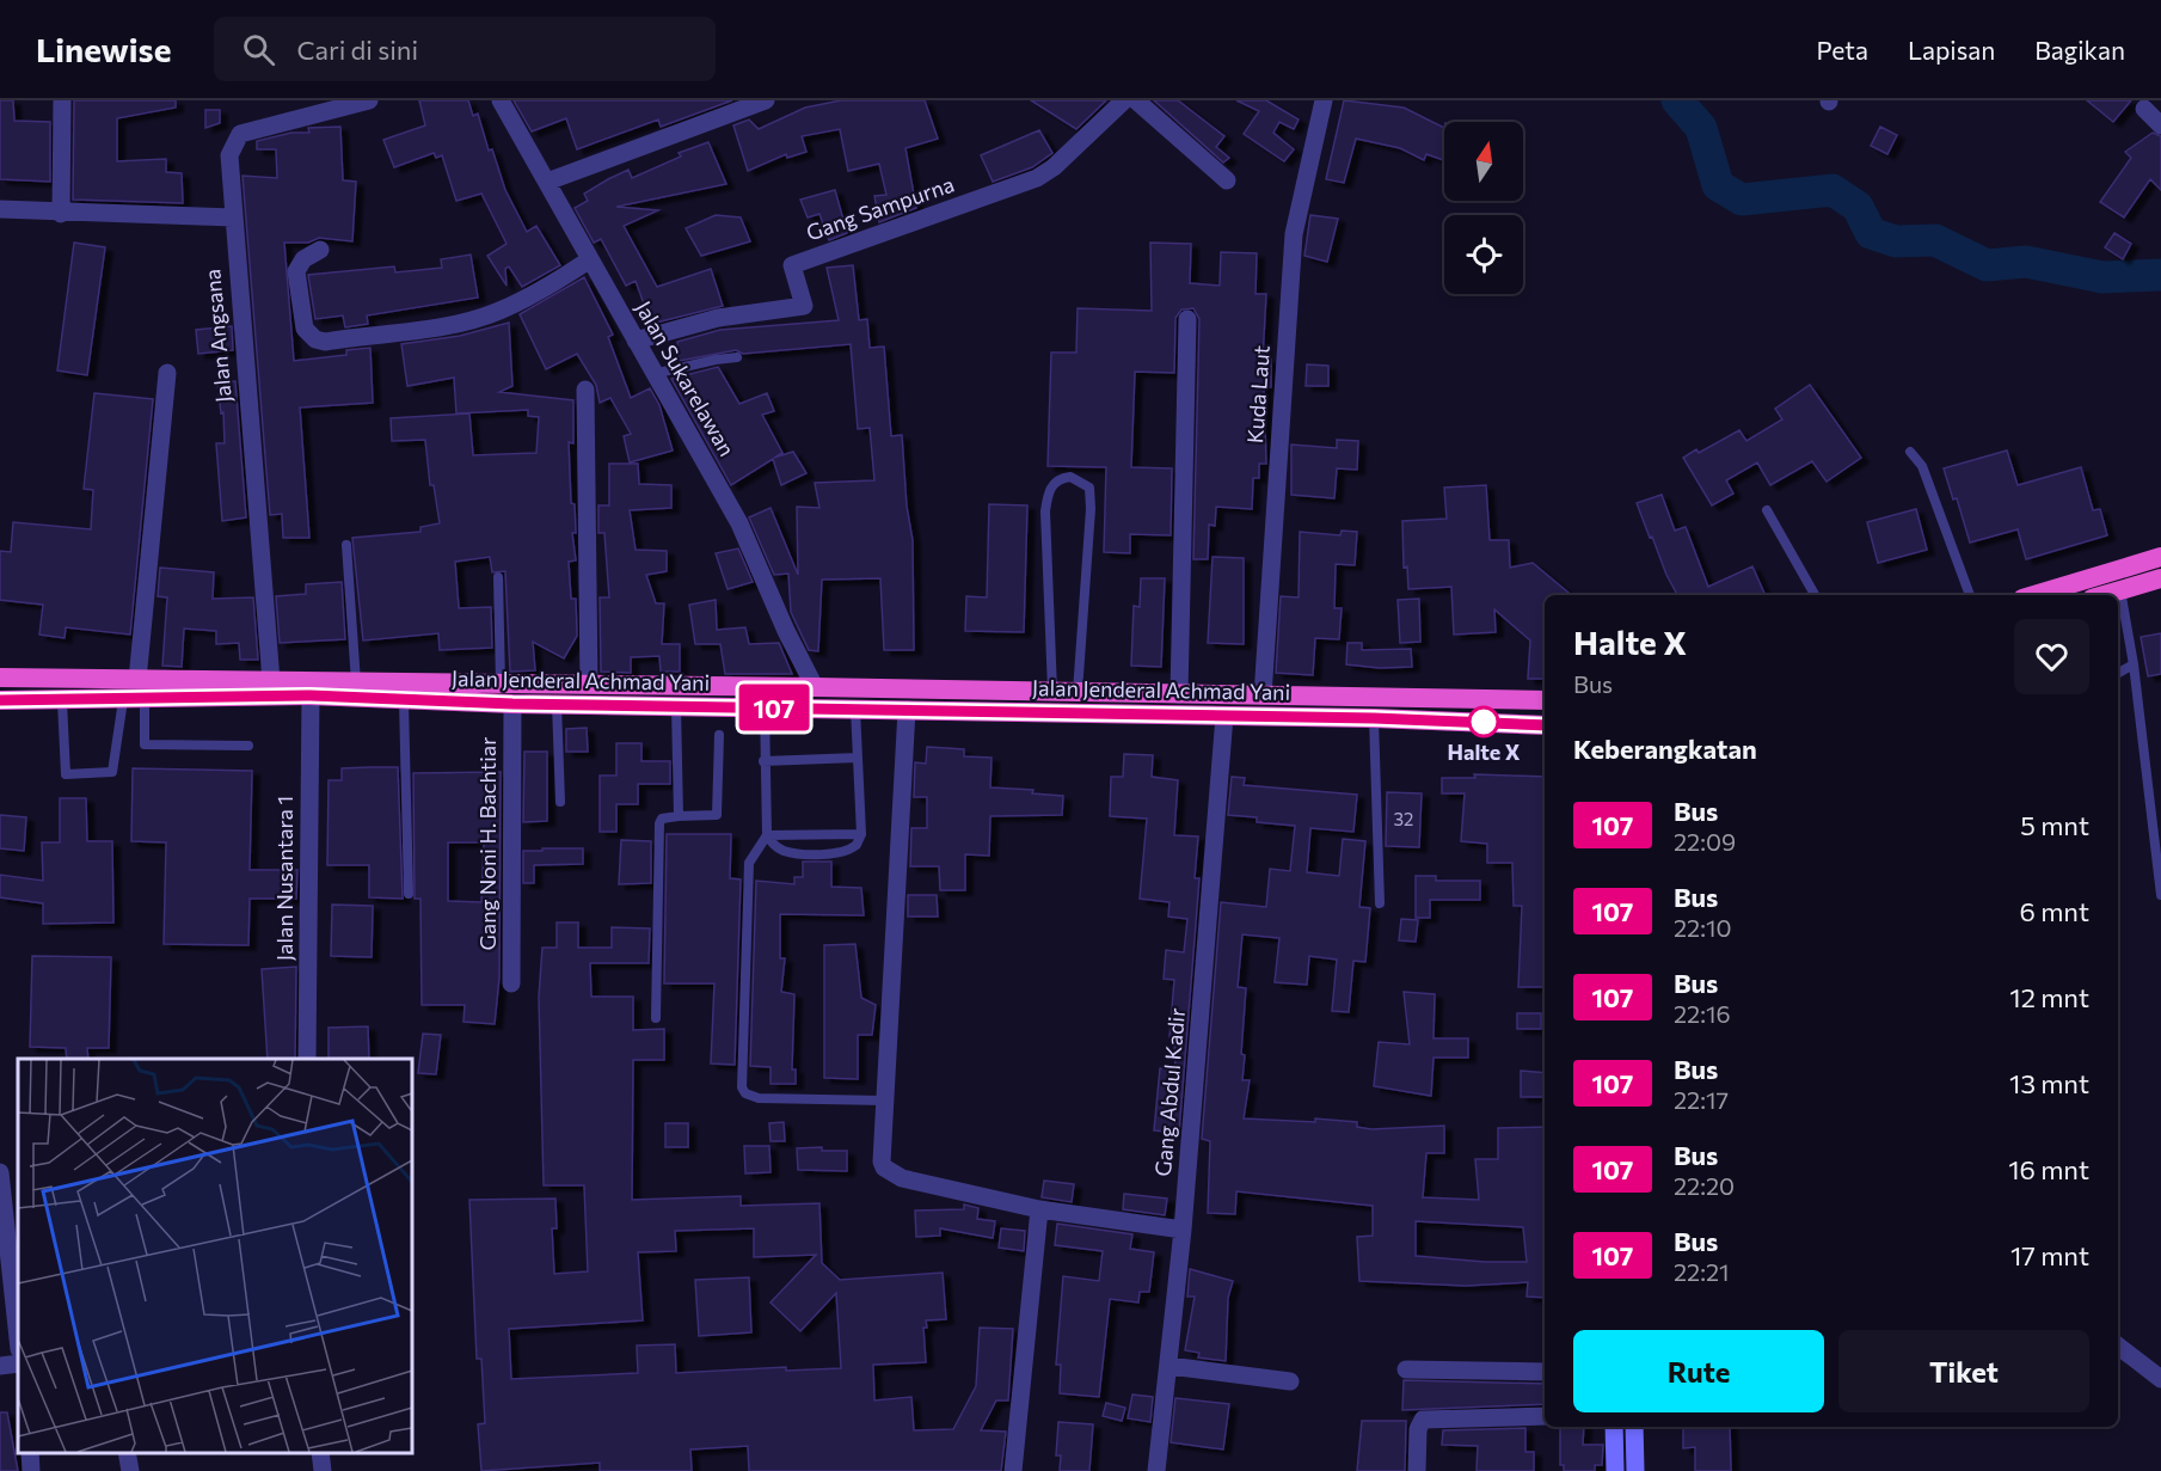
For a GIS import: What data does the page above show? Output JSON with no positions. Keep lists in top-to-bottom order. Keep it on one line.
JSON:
{"streets":{"highway":["Jalan Jenderal Achmad Yani"],"street":["Gang Sampurna","Jalan Angsana","Jalan Sukarelawan","Kuda Laut","Gang Noni H. Bachtiar","Jalan Nusantara 1","Gang Abdul Kadir"]},"crossings":[["Gang Sampurna","Jalan Sukarelawan"],["Jalan Angsana","Jalan Jenderal Achmad Yani"],["Jalan Sukarelawan","Jalan Jenderal Achmad Yani"],["Kuda Laut","Jalan Jenderal Achmad Yani"],["Jalan Jenderal Achmad Yani","Gang Noni H. Bachtiar"],["Jalan Jenderal Achmad Yani","Jalan Nusantara 1"],["Jalan Jenderal Achmad Yani","Gang Abdul Kadir"]],"places":["Halte X"],"lines":["bus line 107"],"house_numbers":["32"],"north":"top","page":{"header":"Linewise","search":"Cari di sini","nav":["Peta","Lapisan","Bagikan"],"on_map":"107","heading":[["Halte X","Bus"],"Keberangkatan"],"list":[{"mark":"107","name":"Bus","note":"22:09","value":"5 mnt"},{"mark":"107","name":"Bus","note":"22:10","value":"6 mnt"},{"mark":"107","name":"Bus","note":"22:16","value":"12 mnt"},{"mark":"107","name":"Bus","note":"22:17","value":"13 mnt"},{"mark":"107","name":"Bus","note":"22:20","value":"16 mnt"},{"mark":"107","name":"Bus","note":"22:21","value":"17 mnt"}],"buttons":["Rute","Tiket"]}}
